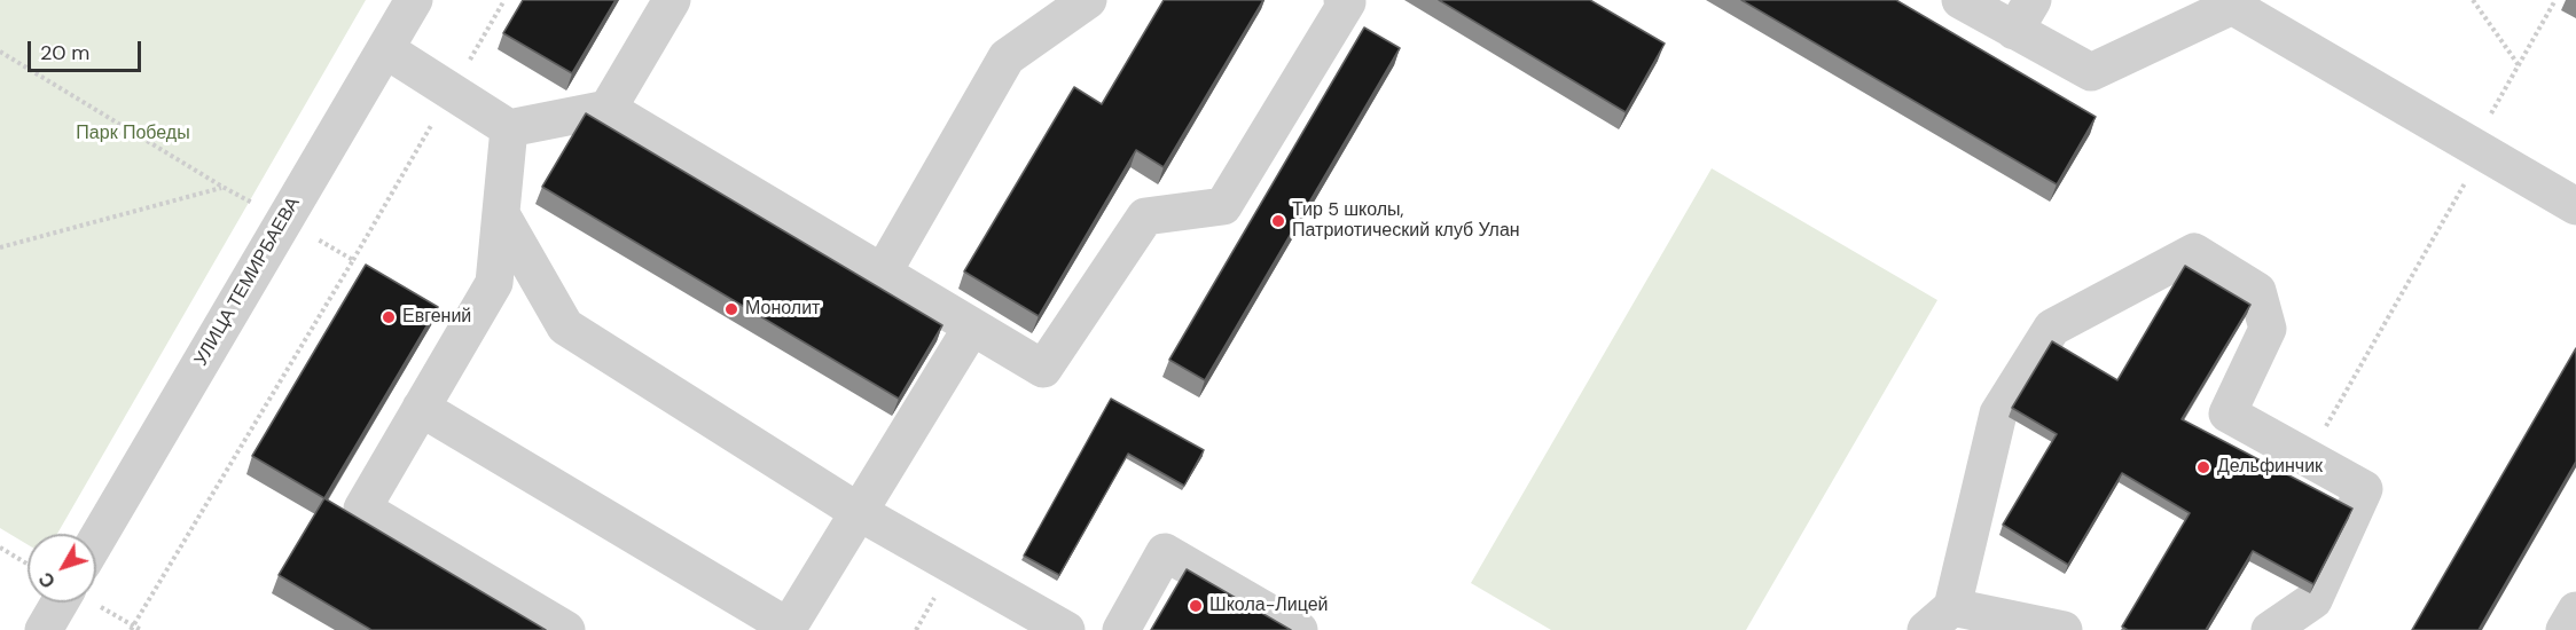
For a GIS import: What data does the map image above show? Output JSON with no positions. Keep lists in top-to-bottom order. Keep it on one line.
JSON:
{"streets":{"street":["УЛИЦА ТЕМИРБАЕВА"]},"parks":["Парк Победы"],"places":["Тир 5 школы, Патриотический клуб Улан","Монолит","Евгений","Дельфинчик","Школа-Лицей"],"scale_bar":"20 m","north":"bottom left"}
